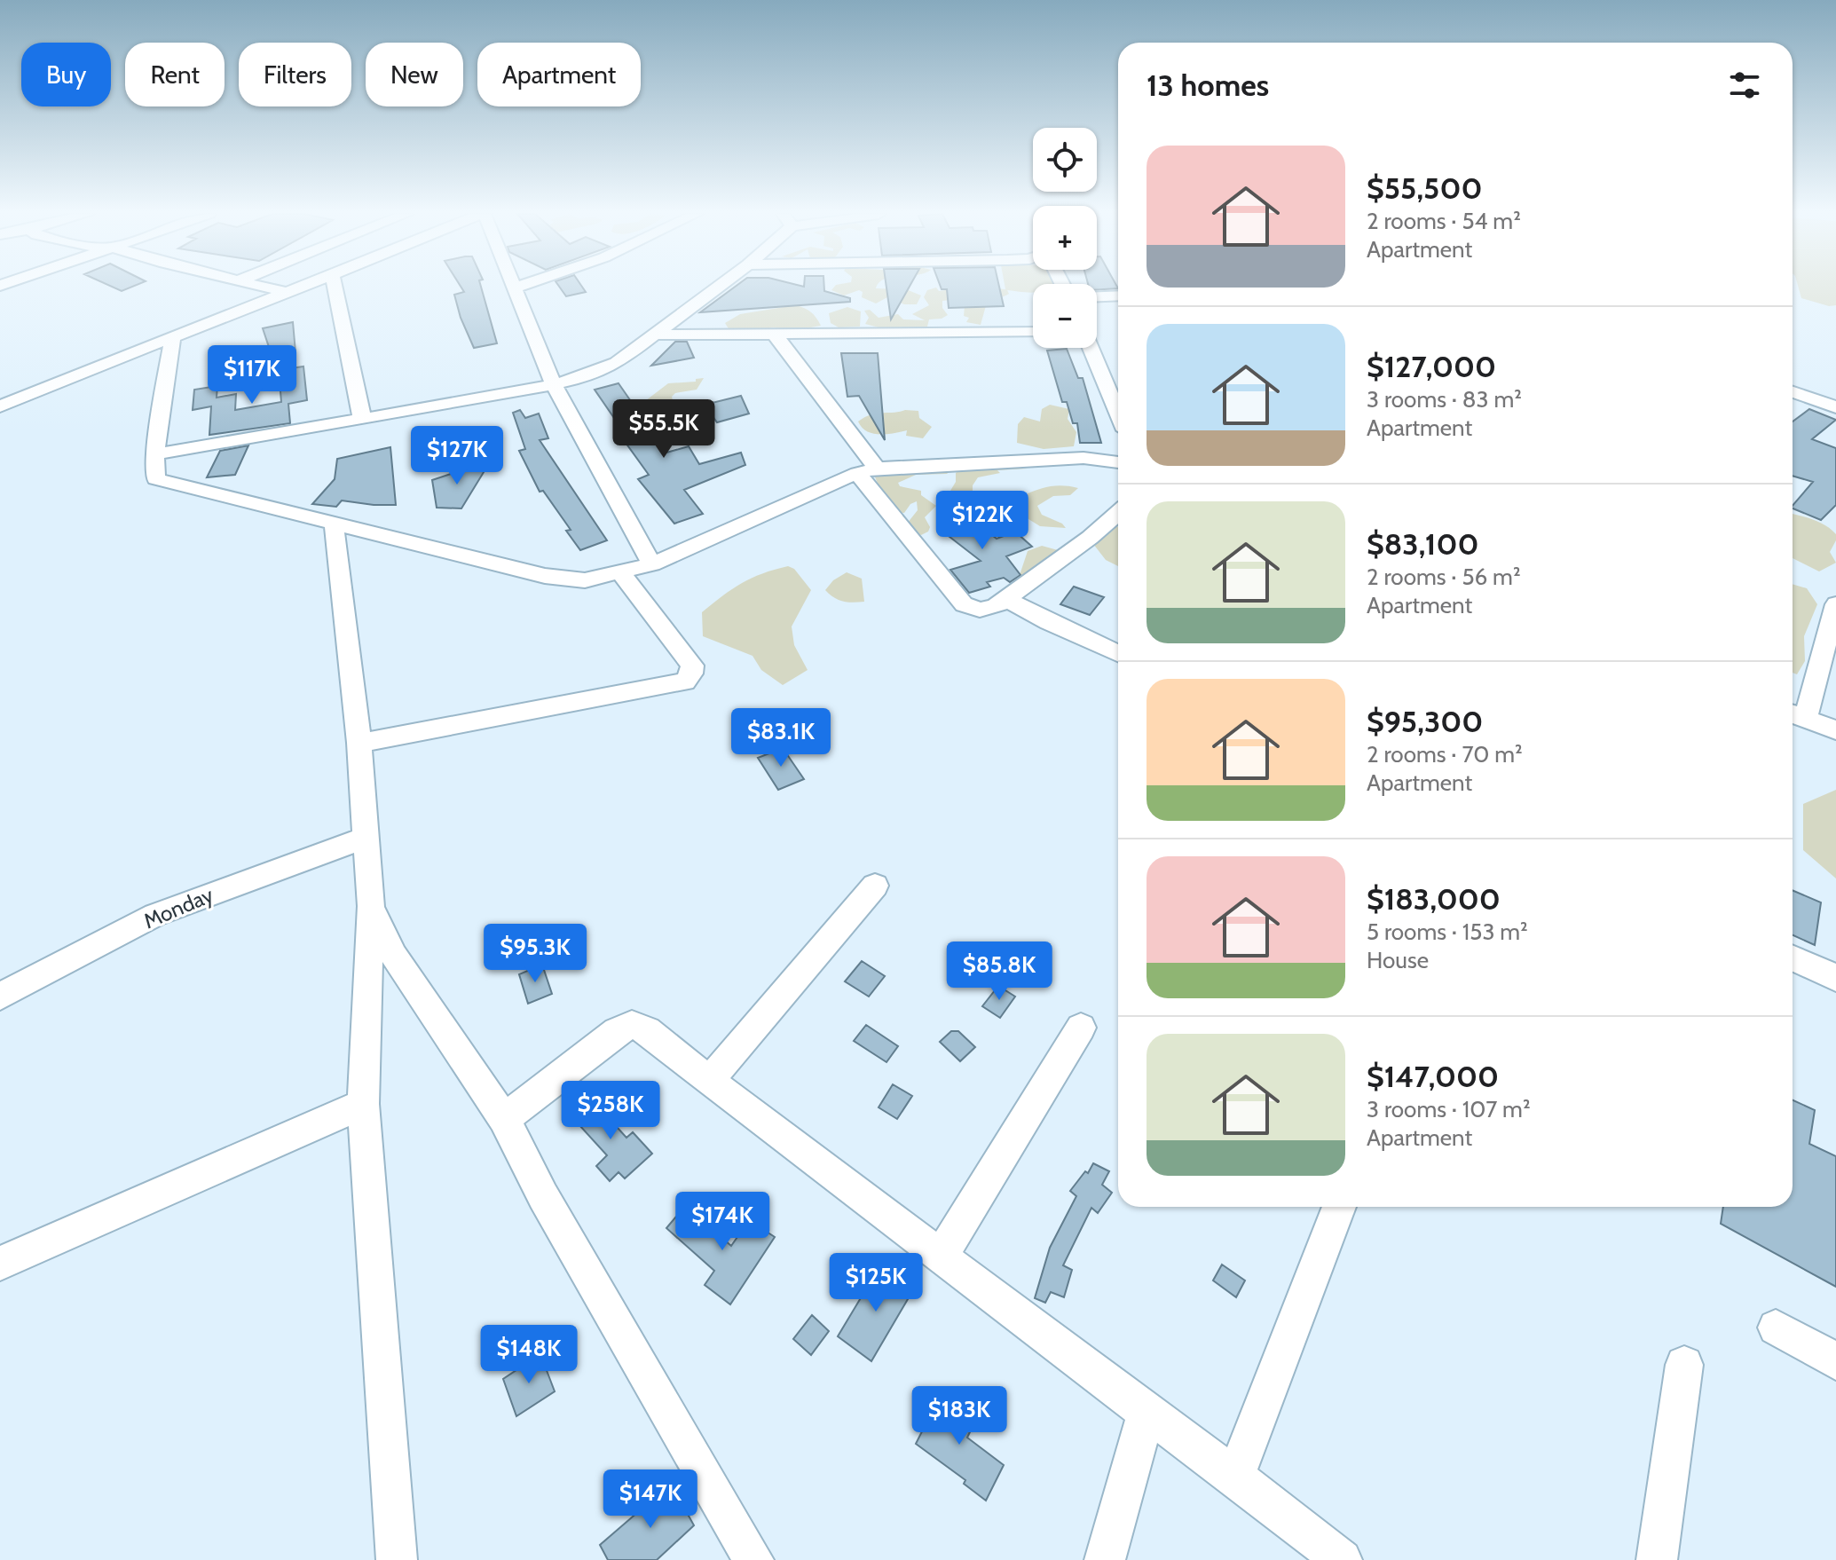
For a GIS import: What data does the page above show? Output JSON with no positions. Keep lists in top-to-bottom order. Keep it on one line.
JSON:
{"streets":{"street":["Monday"]},"page":{"chip":["Buy","Rent","Filters","New","Apartment"],"heading":"13 homes","map_buttons":["+","−"],"list":[{"name":"$55,500","note":"2 rooms · 54 m² · Apartment"},{"name":"$127,000","note":"3 rooms · 83 m² · Apartment"},{"name":"$83,100","note":"2 rooms · 56 m² · Apartment"},{"name":"$95,300","note":"2 rooms · 70 m² · Apartment"},{"name":"$183,000","note":"5 rooms · 153 m² · House"},{"name":"$147,000","note":"3 rooms · 107 m² · Apartment"}],"price":["$117K","$55.5K","$127K","$122K","$83.1K","$95.3K","$85.8K","$258K","$174K","$125K","$148K","$183K","$147K"]}}
